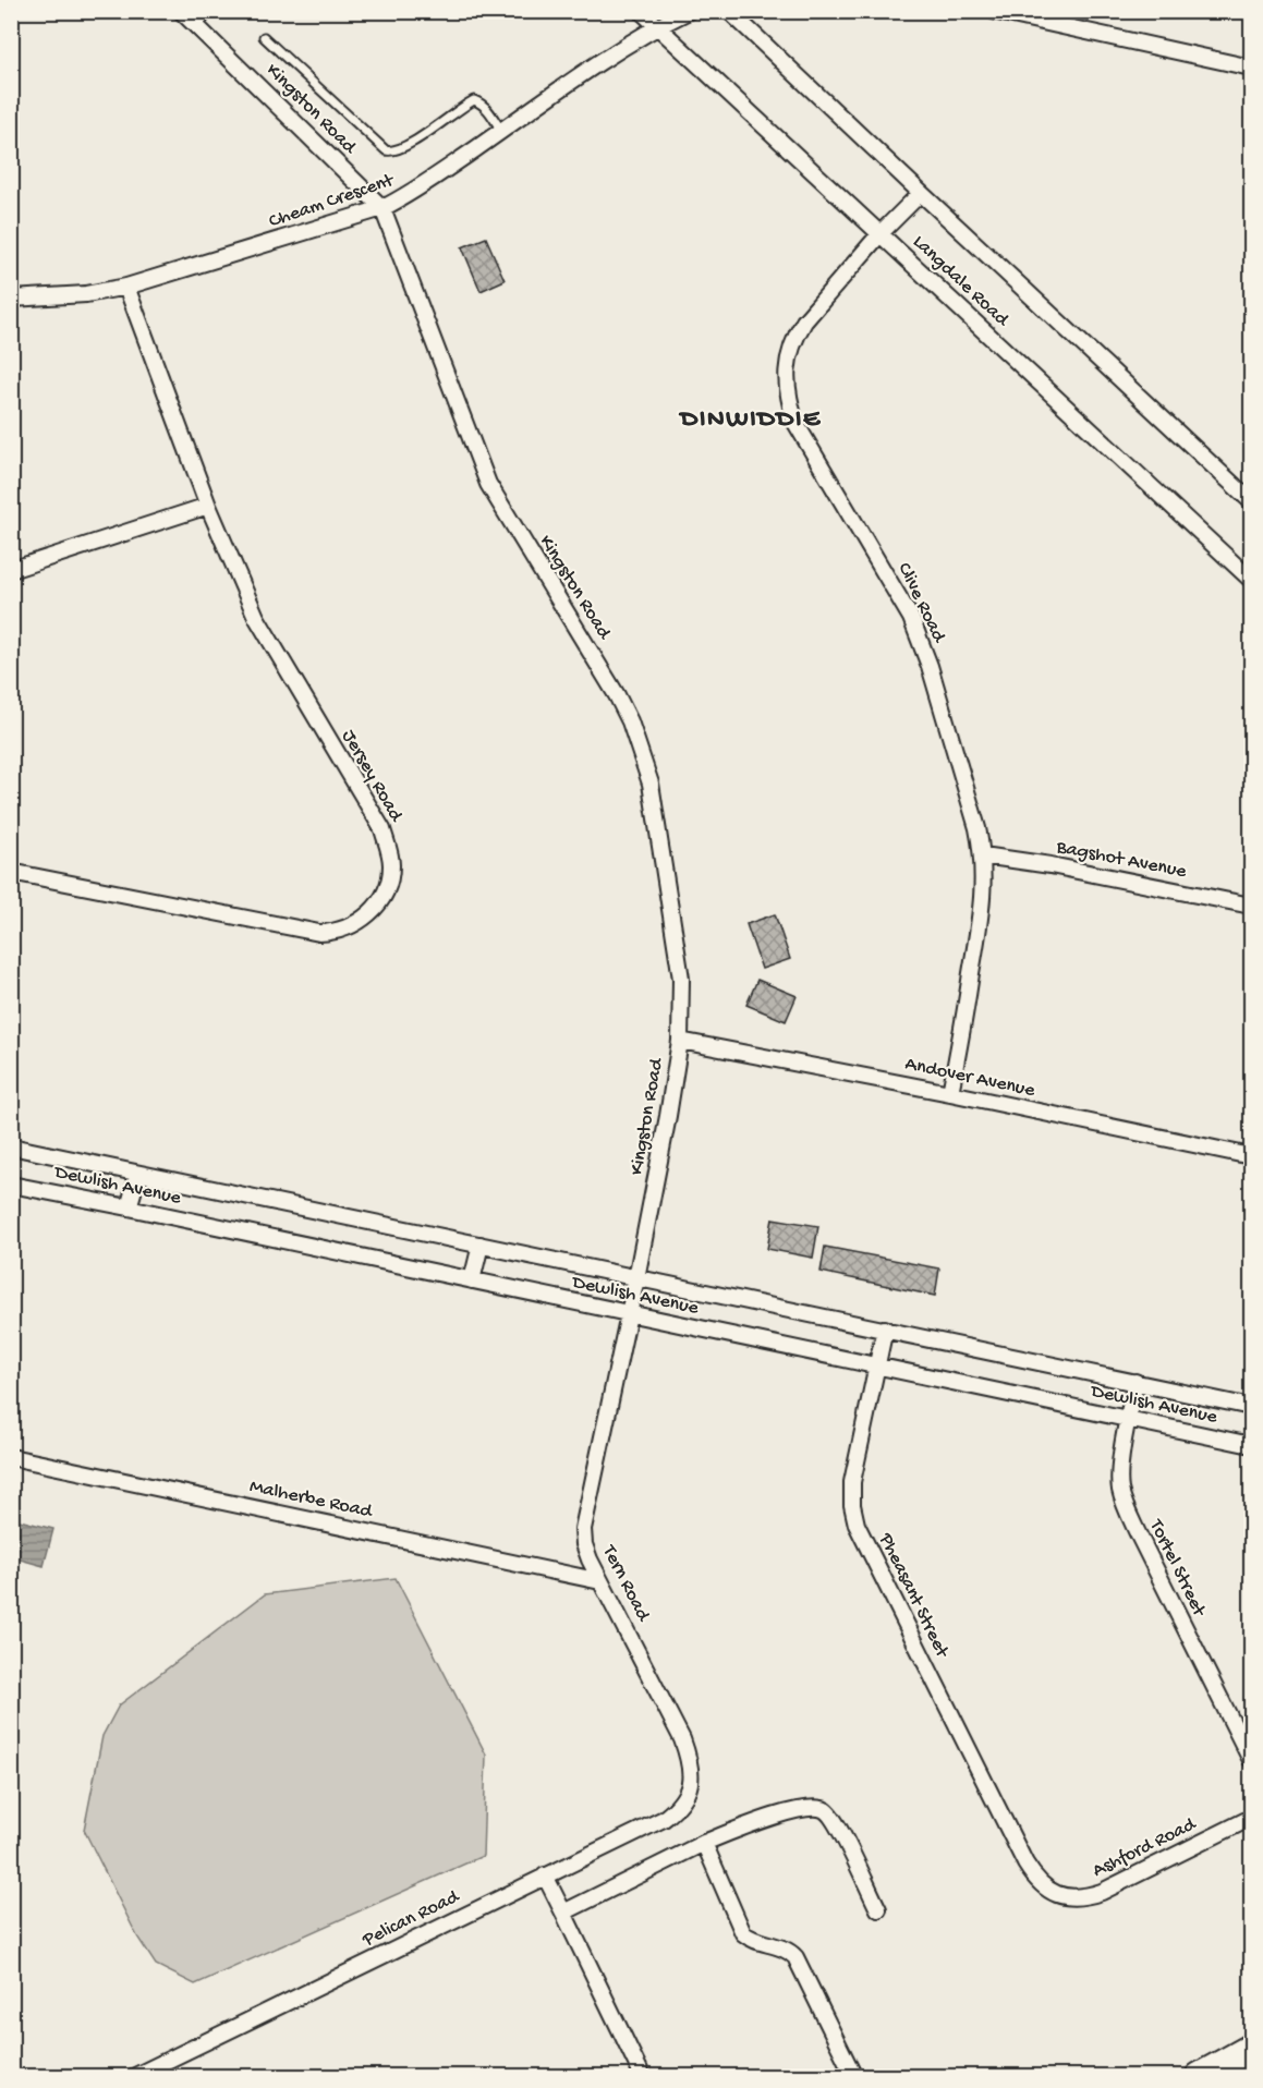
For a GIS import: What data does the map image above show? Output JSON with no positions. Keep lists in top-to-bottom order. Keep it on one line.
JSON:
{"streets":{"street":["Kingston Road","Cheam Crescent","Langdale Road","Clive Road","Jersey Road","Bagshot Avenue","Andover Avenue","Dewlish Avenue","Malherbe Road","Tortel Street","Tern Road","Pheasant Street","Ashford Road","Pelican Road"]},"crossings":[["Kingston Road","Cheam Crescent"],["Kingston Road","Andover Avenue"],["Kingston Road","Dewlish Avenue"],["Kingston Road","Tern Road"],["Cheam Crescent","Langdale Road"],["Cheam Crescent","Jersey Road"],["Langdale Road","Clive Road"],["Clive Road","Bagshot Avenue"],["Clive Road","Andover Avenue"],["Dewlish Avenue","Tortel Street"],["Dewlish Avenue","Tern Road"],["Dewlish Avenue","Pheasant Street"],["Malherbe Road","Tern Road"],["Tern Road","Pelican Road"],["Pheasant Street","Ashford Road"]],"districts":["DINWIDDIE"]}
